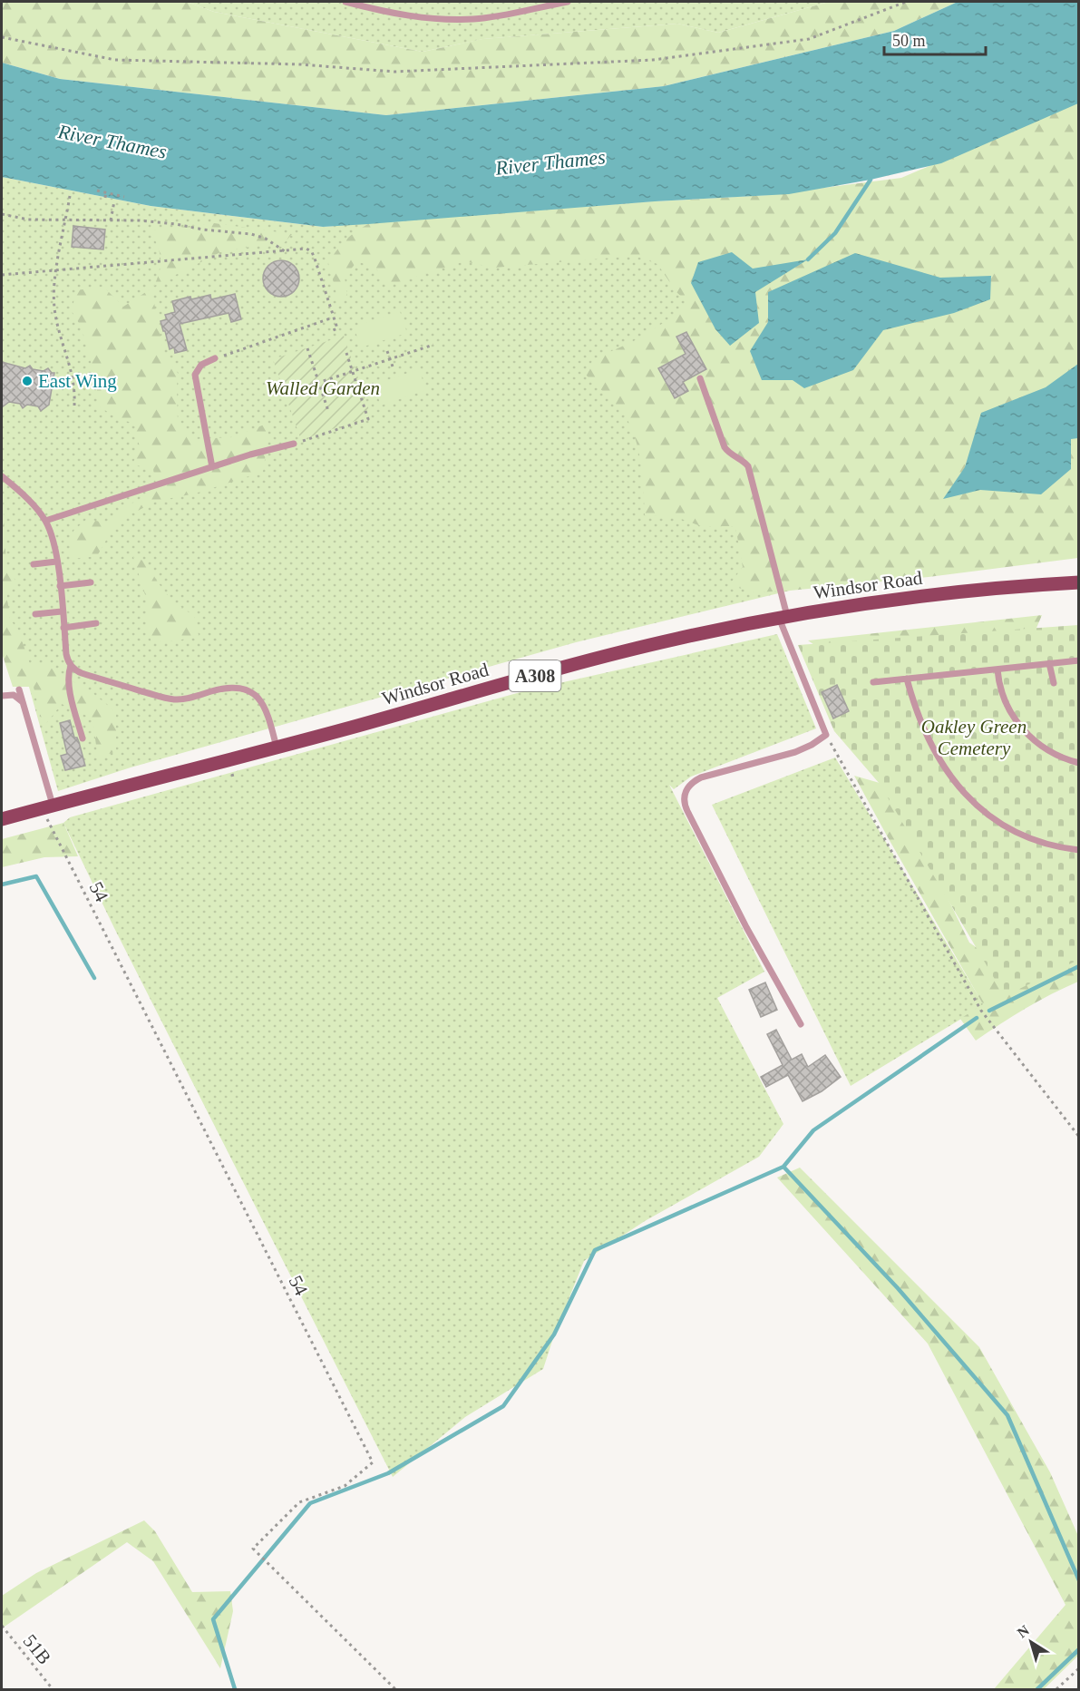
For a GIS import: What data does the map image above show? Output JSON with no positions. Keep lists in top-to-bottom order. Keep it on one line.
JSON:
{"streets":{"main road":["Windsor Road","A308"],"path":["54","51B"]},"crossings":[["Windsor Road","54"]],"water":["River Thames"],"parks":["Walled Garden","Oakley Green Cemetery"],"places":["East Wing"],"scale_bar":"50 m","north":"top left"}
